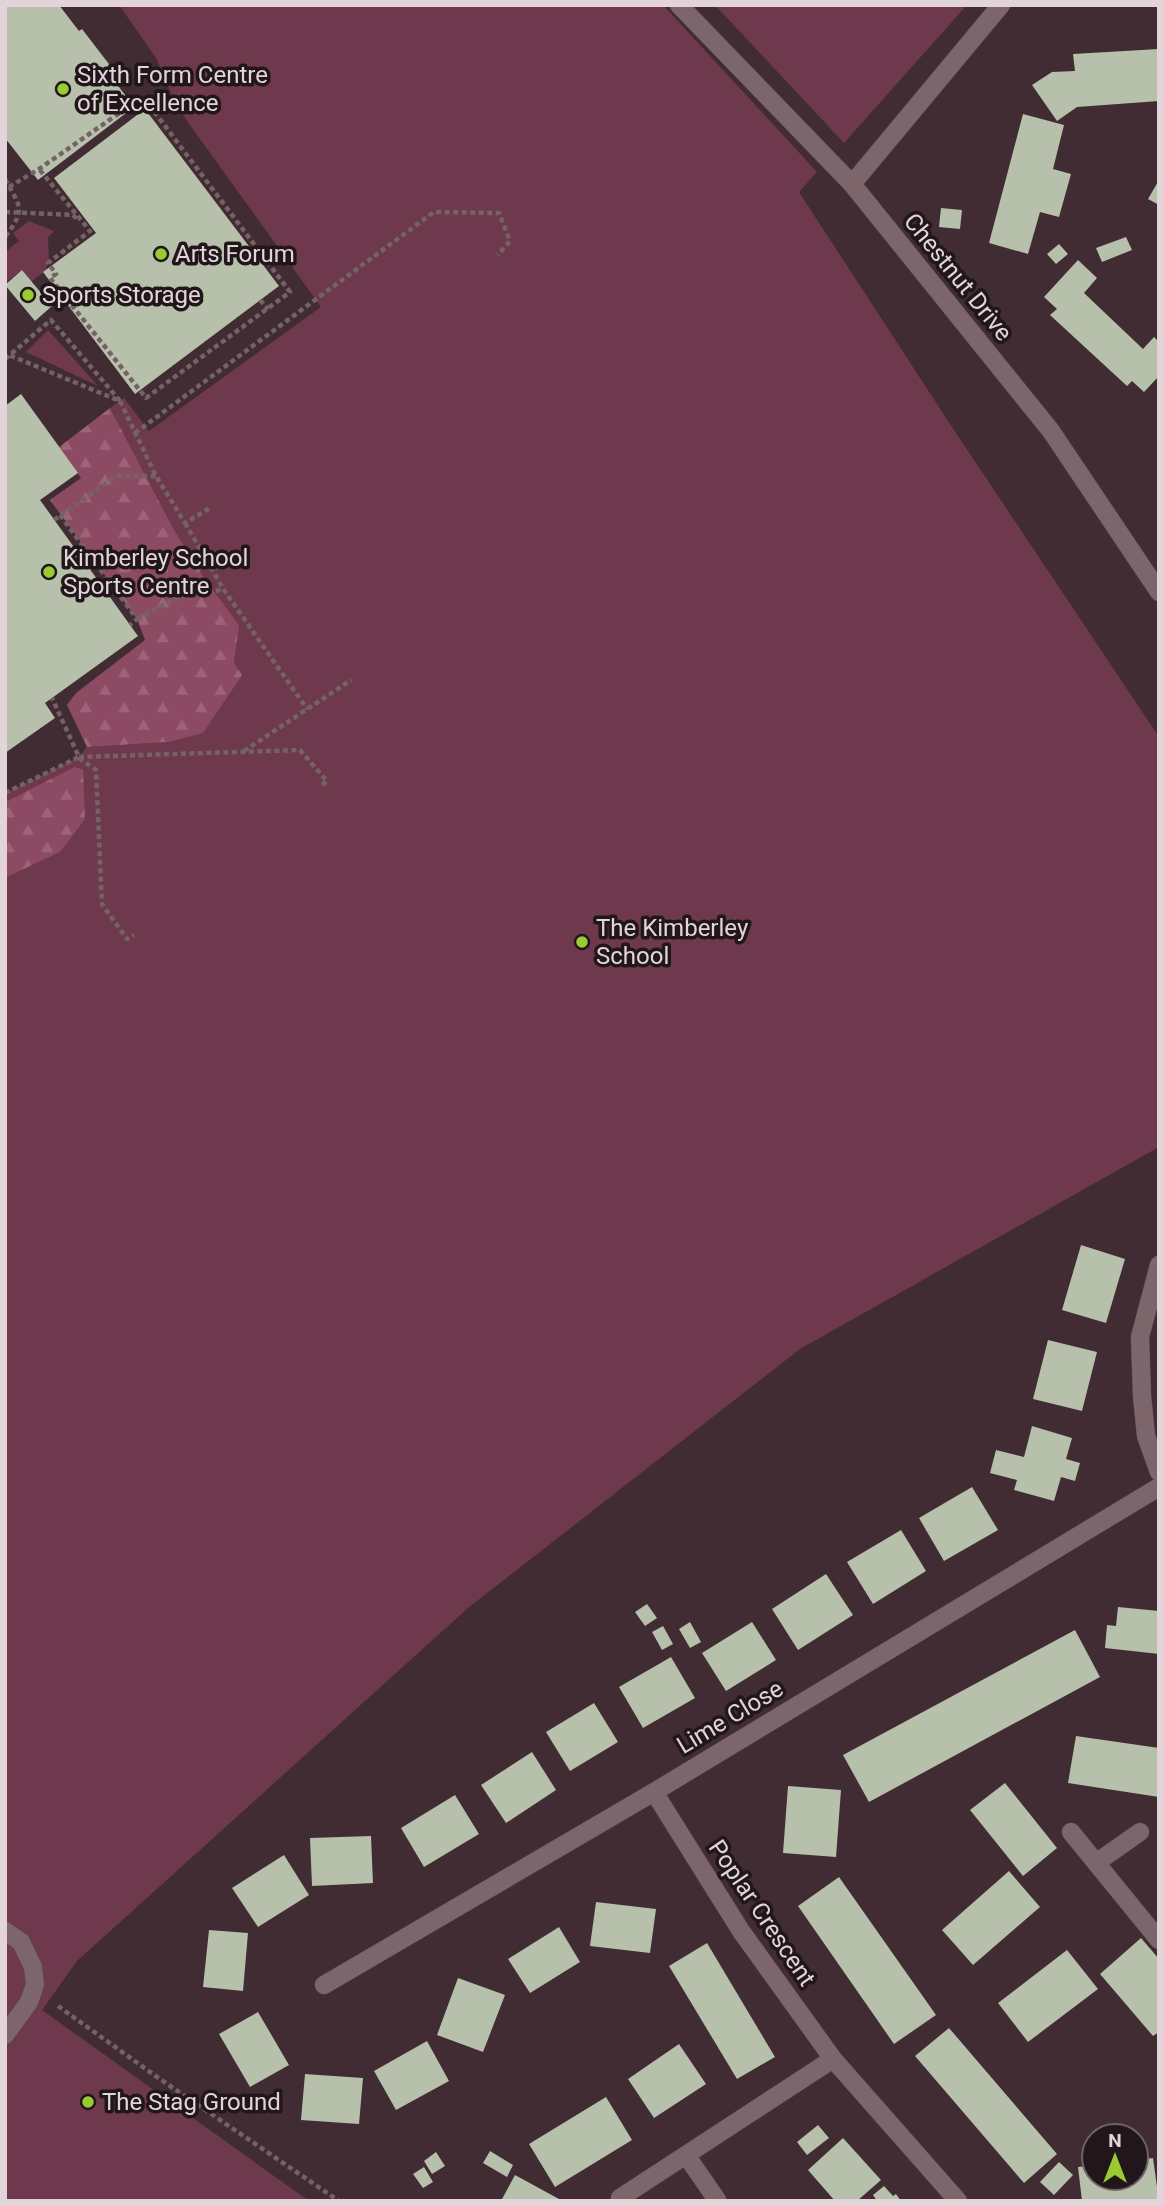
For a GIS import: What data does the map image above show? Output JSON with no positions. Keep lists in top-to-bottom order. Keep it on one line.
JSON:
{"streets":{"street":["Chestnut Drive","Lime Close","Poplar Crescent"]},"crossings":[["Lime Close","Poplar Crescent"]],"places":["Sixth Form Centre of Excellence","Arts Forum","Sports Storage","Kimberley School Sports Centre","The Kimberley School","The Stag Ground"],"north":"top"}
